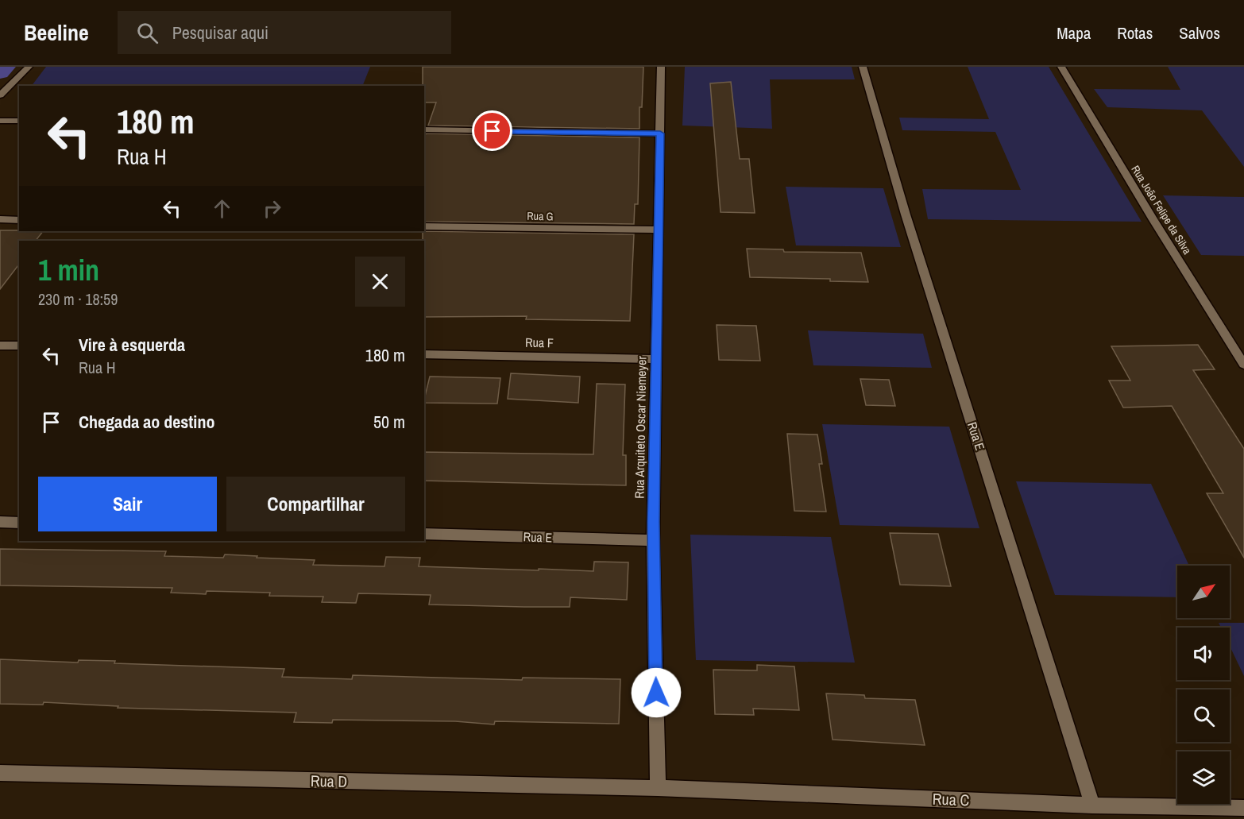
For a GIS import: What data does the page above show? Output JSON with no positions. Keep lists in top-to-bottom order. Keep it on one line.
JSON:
{"streets":{"street":["Rua João Felipe da Silva","Rua G","Rua F","Rua Arquiteto Oscar Niemeyer","Rua E","Rua D","Rua C"]},"crossings":[["Rua G","Rua Arquiteto Oscar Niemeyer"],["Rua F","Rua Arquiteto Oscar Niemeyer"],["Rua Arquiteto Oscar Niemeyer","Rua E"],["Rua Arquiteto Oscar Niemeyer","Rua D"],["Rua Arquiteto Oscar Niemeyer","Rua C"],["Rua E","Rua C"],["Rua D","Rua C"]],"north":"top right","page":{"header":"Beeline","search":"Pesquisar aqui","nav":["Mapa","Rotas","Salvos"],"turn":["180 m","Rua H"],"heading":["1 min","230 m · 18:59"],"list":[{"name":"Vire à esquerda","note":"Rua H","value":"180 m"},{"name":"Chegada ao destino","value":"50 m"}],"buttons":["Sair","Compartilhar"]}}
